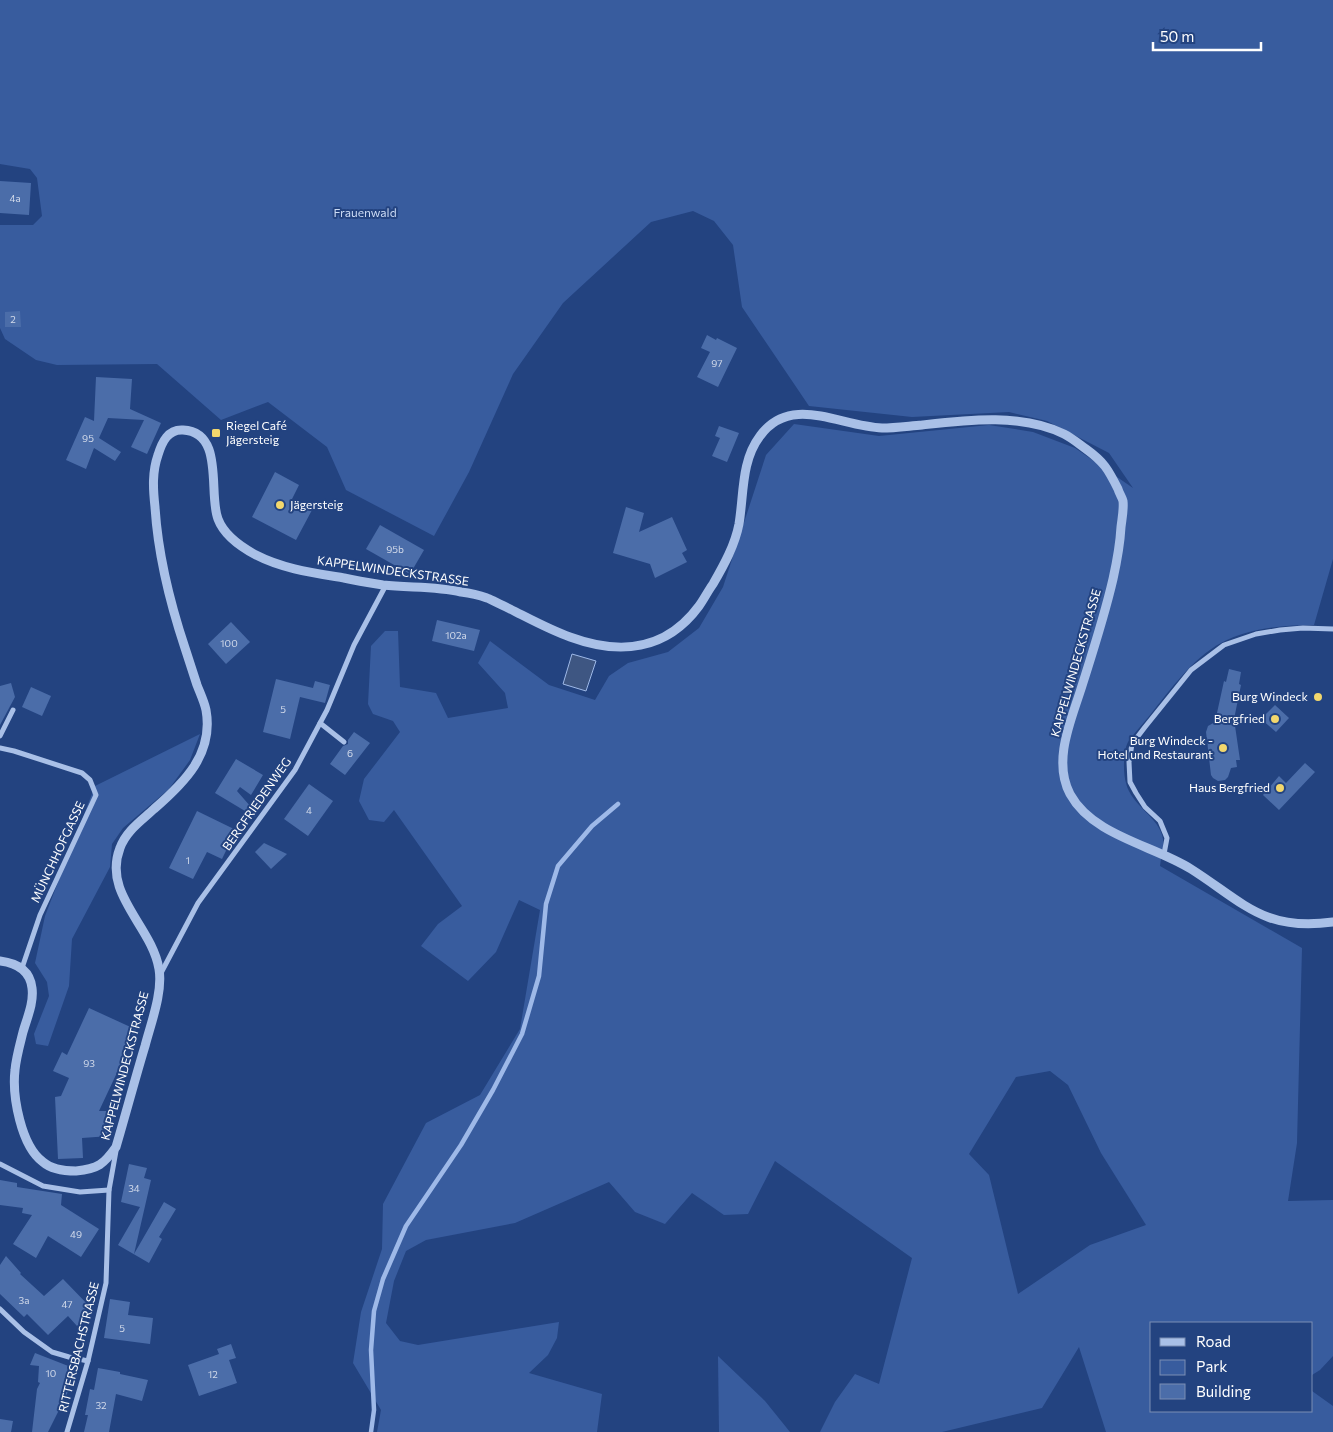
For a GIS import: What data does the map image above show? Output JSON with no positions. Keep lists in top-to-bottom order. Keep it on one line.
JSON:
{"streets":{"street":["KAPPELWINDECKSTRASSE","BERGFRIEDENWEG","MÜNCHHOFGASSE","RITTERSBACHSTRASSE"]},"crossings":[["KAPPELWINDECKSTRASSE","BERGFRIEDENWEG"],["KAPPELWINDECKSTRASSE","MÜNCHHOFGASSE"],["KAPPELWINDECKSTRASSE","RITTERSBACHSTRASSE"]],"parks":["Frauenwald"],"places":{"transit":["Riegel Café Jägersteig"],"other":["Jägersteig","Burg Windeck","Bergfried","Burg Windeck - Hotel und Restaurant","Haus Bergfried"]},"house_numbers":["4a","2","97","95","95b","102a","100","5","6","4","1","93","34","49","3a","47","5","10","12","32"],"legend":["Road","Park","Building"],"scale_bar":"50 m"}
